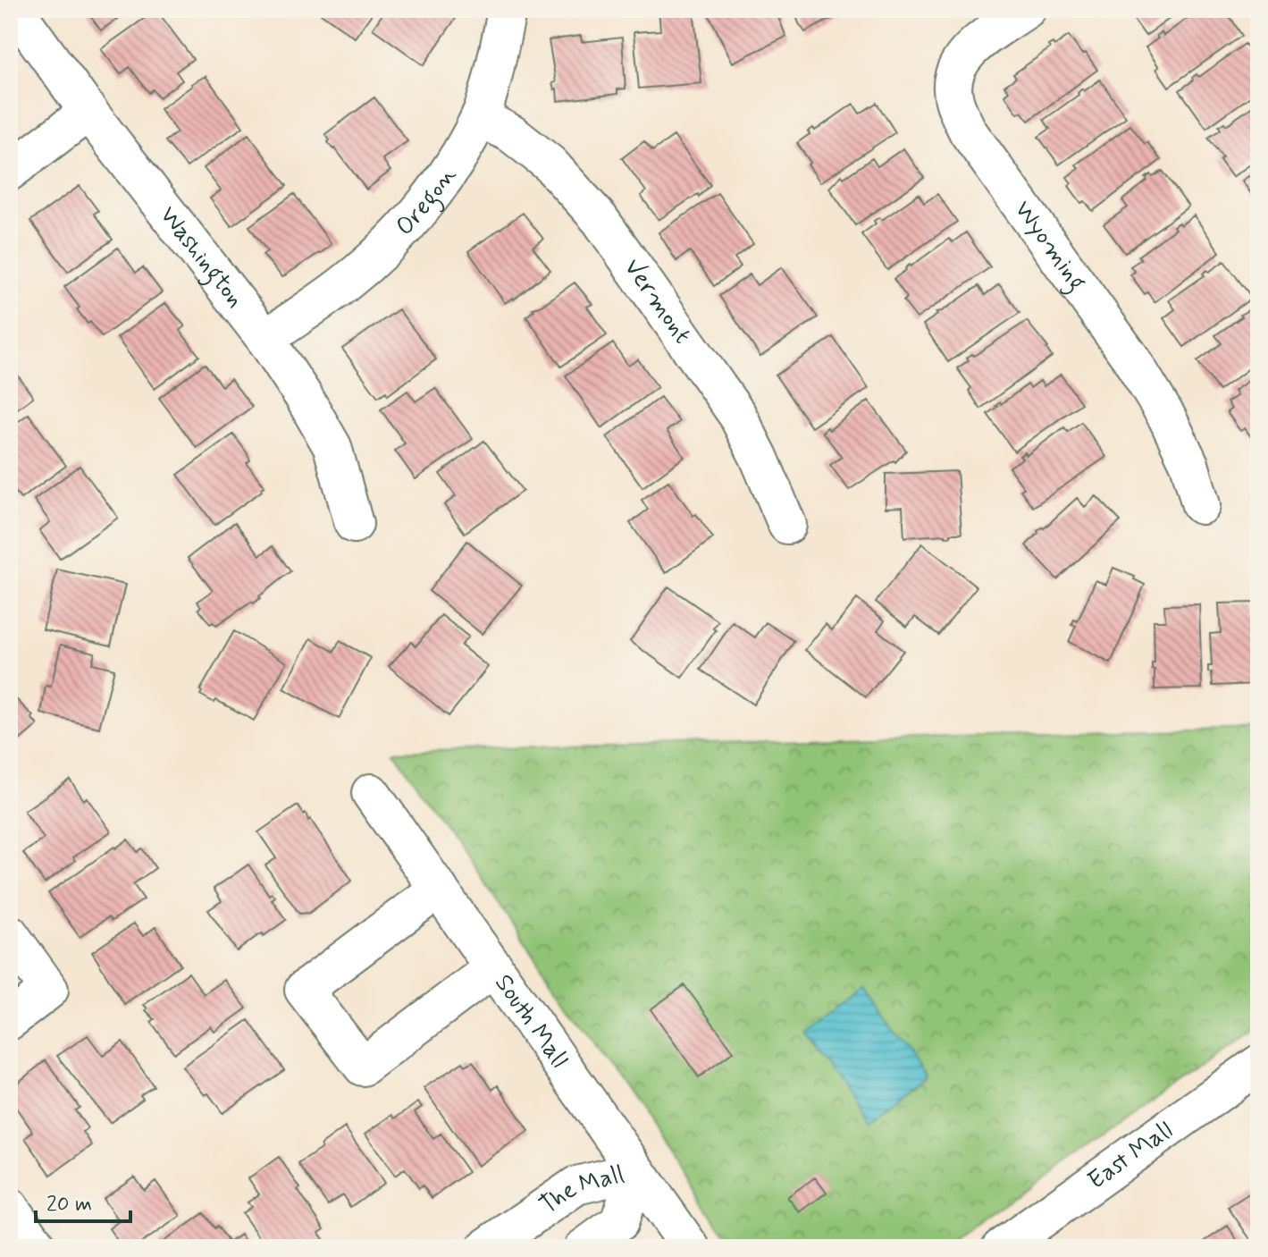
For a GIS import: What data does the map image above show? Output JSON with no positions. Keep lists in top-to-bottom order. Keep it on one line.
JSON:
{"streets":{"street":["Oregon","Wyoming","Washington","Vermont","South Mall","East Mall","The Mall"]},"crossings":[["Oregon","Washington"],["Oregon","Vermont"],["South Mall","The Mall"]],"scale_bar":"20 m"}
